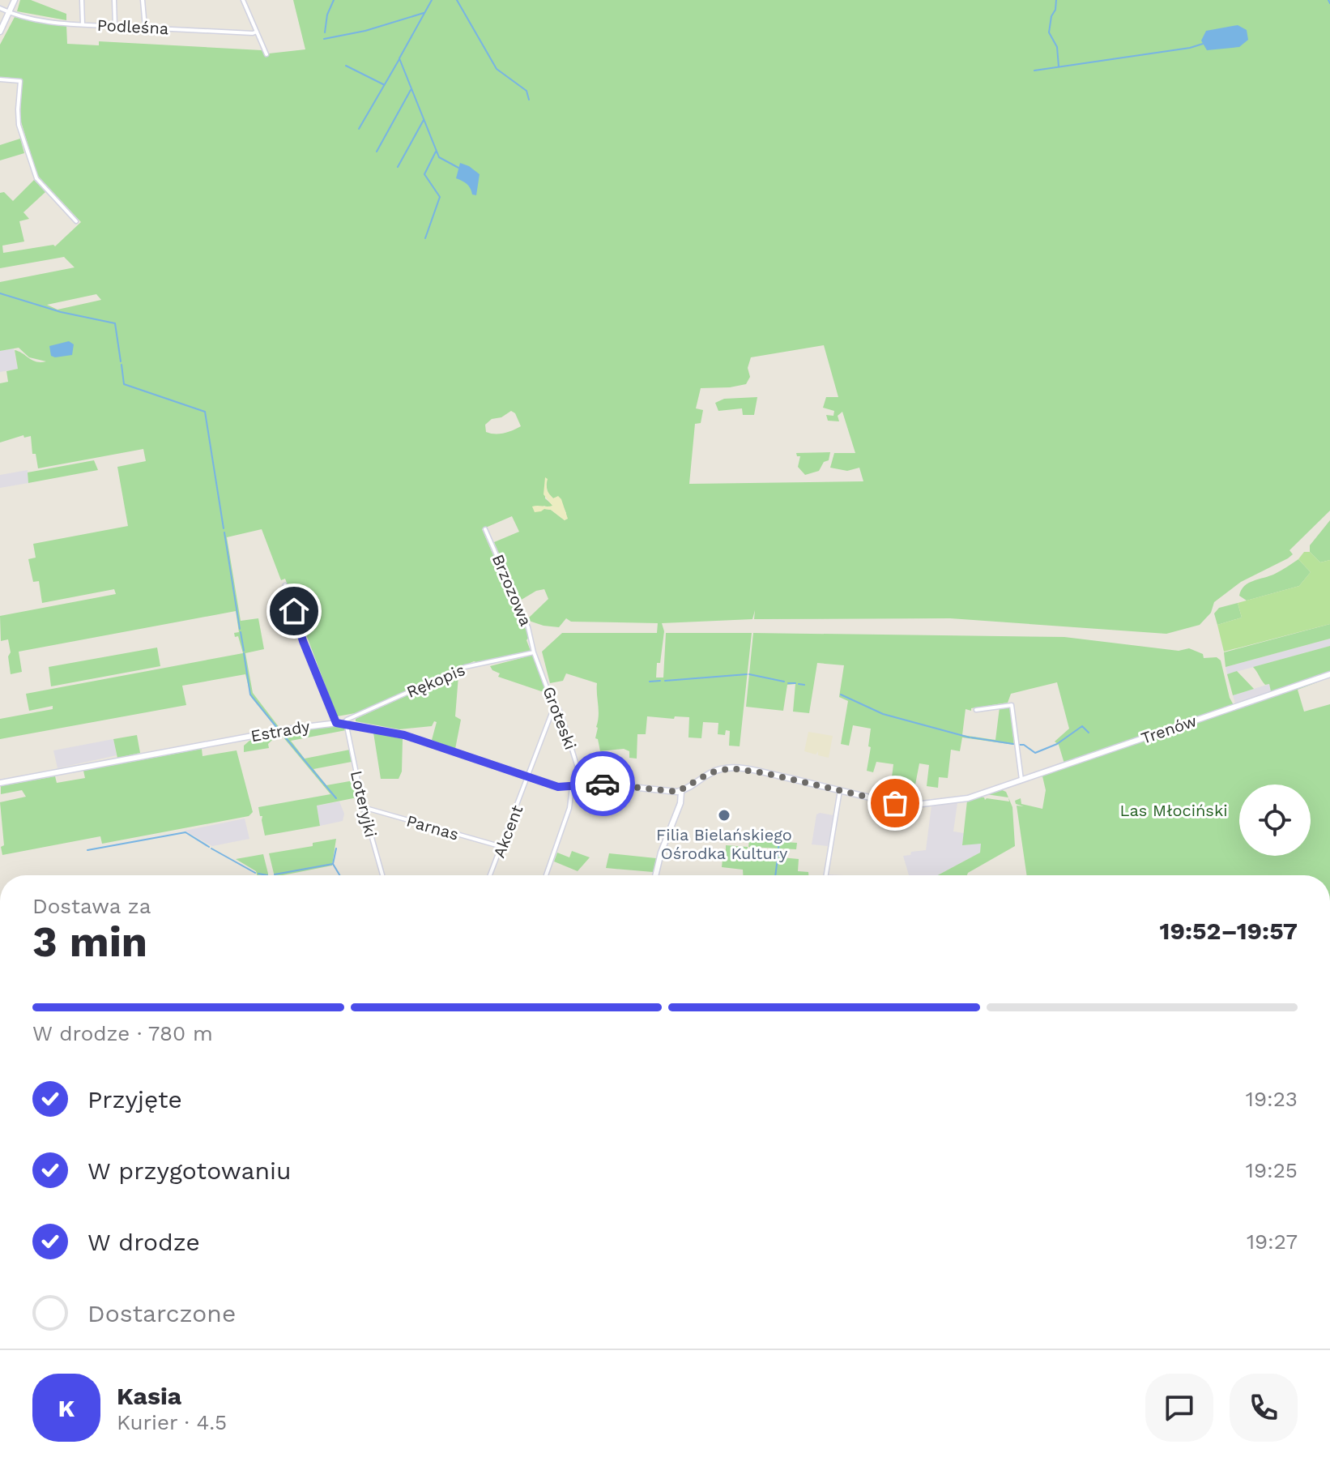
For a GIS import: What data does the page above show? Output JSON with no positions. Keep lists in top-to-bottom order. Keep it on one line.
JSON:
{"streets":{"main road":["Trenów","Estrady"],"street":["Podleśna","Brzozowa","Rękopis","Groteski","Loteryjki","Parnas","Akcent"]},"crossings":[["Brzozowa","Rękopis"],["Brzozowa","Groteski"],["Rękopis","Groteski"],["Rękopis","Estrady"],["Rękopis","Loteryjki"],["Groteski","Estrady"],["Groteski","Akcent"],["Estrady","Loteryjki"],["Estrady","Akcent"],["Loteryjki","Parnas"],["Parnas","Akcent"]],"parks":["Las Młociński"],"places":["Filia Bielańskiego Ośrodka Kultury"],"page":{"heading":["3 min","Dostawa za","19:52–19:57"],"panel":["Kasia","Kurier · 4.5"],"bar":"W drodze · 780 m","list":[["Przyjęte","19:23"],["W przygotowaniu","19:25"],["W drodze","19:27"],"Dostarczone"],"round":"K"}}
